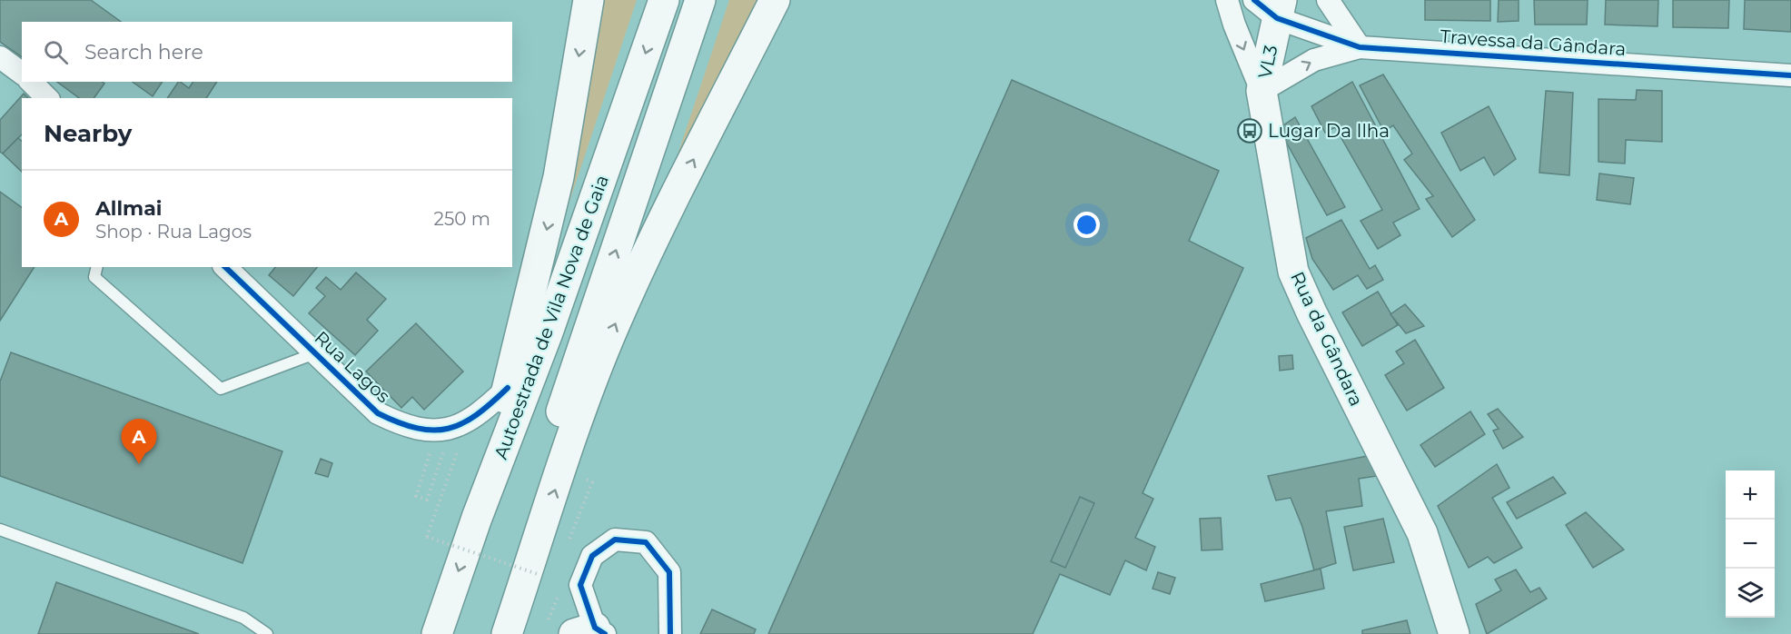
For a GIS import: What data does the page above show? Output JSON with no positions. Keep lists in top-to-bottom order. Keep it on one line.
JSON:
{"streets":{"main road":["VL3","Autoestrada de Vila Nova de Gaia","Rua da Gândara"],"street":["Travessa da Gândara","Rua Lagos"]},"crossings":[["Travessa da Gândara","VL3"],["Travessa da Gândara","Rua da Gândara"],["VL3","Rua da Gândara"]],"places":{"bus stop":["Lugar Da Ilha"]},"page":{"search":"Search here","heading":"Nearby","list":[{"mark":"A","name":"Allmai","note":"Shop · Rua Lagos","value":"250 m"}],"pins":"A","map_buttons":["+","−"]}}
